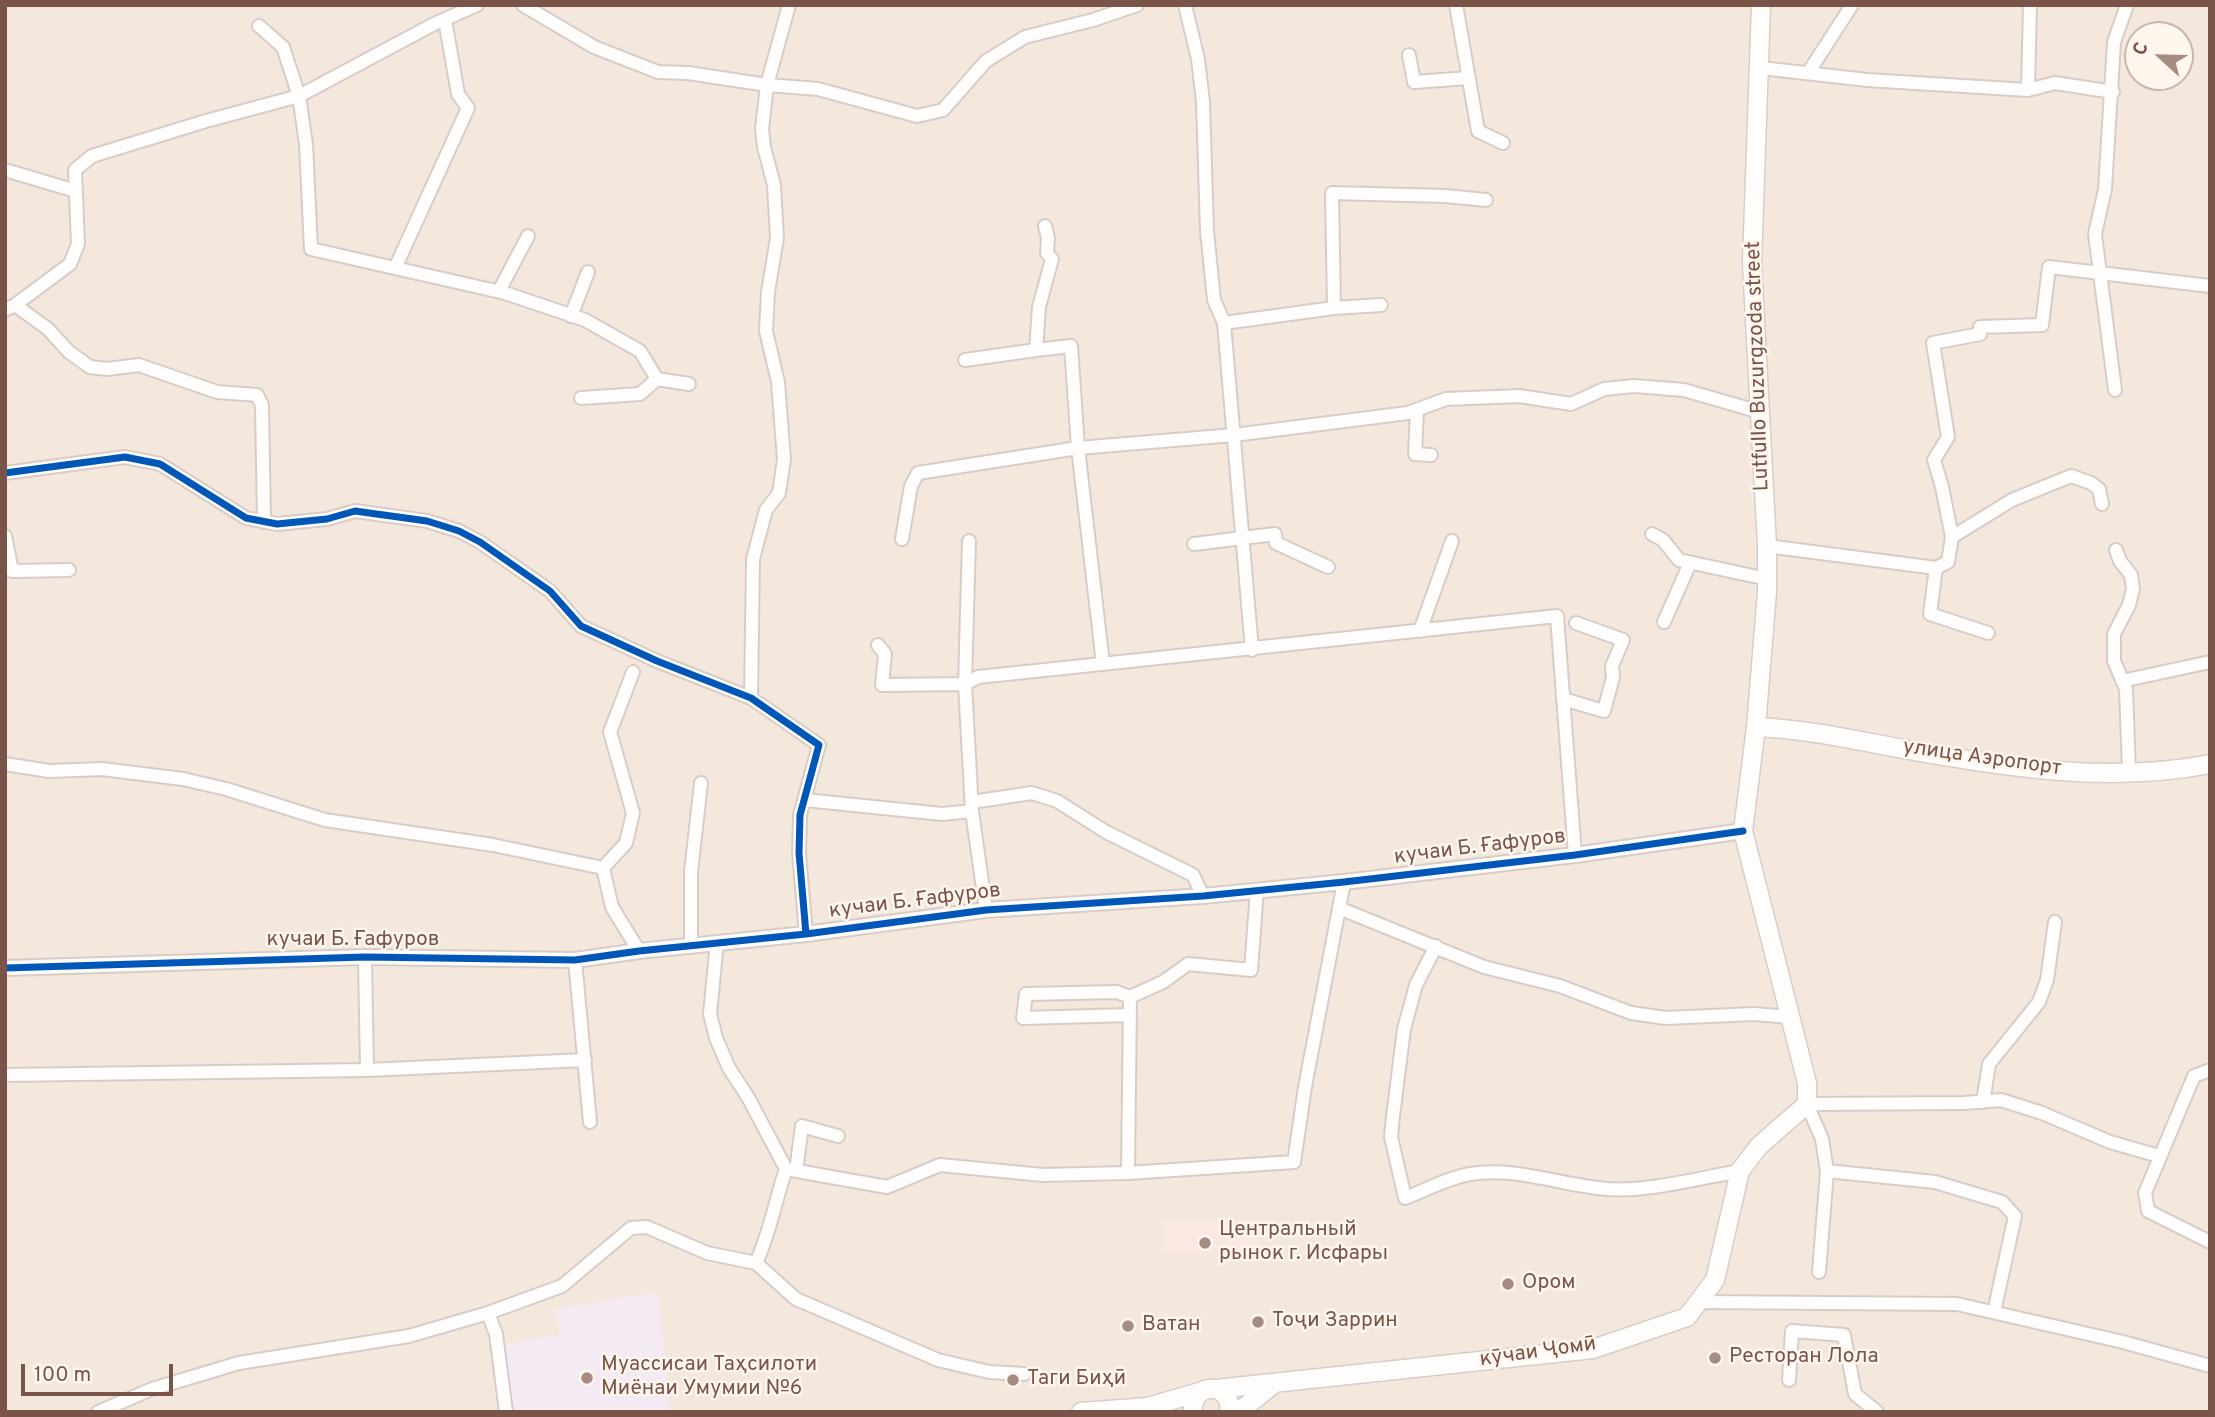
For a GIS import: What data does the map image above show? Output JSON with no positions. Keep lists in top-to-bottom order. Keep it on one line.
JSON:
{"streets":{"main road":["Lutfullo Buzurgzoda street","улица Аэропорт","кӯчаи Ҷомӣ"],"street":["кучаи Б. Ғафуров"]},"crossings":[["Lutfullo Buzurgzoda street","улица Аэропорт"],["Lutfullo Buzurgzoda street","кучаи Б. Ғафуров"]],"places":["Центральный рынок г. Исфары","Ором","Тоҷи Заррин","Ватан","Ресторан Лола","Муассисаи Таҳсилоти Миёнаи Умумии №6","Таги Биҳӣ"],"scale_bar":"100 m","north":"left"}
